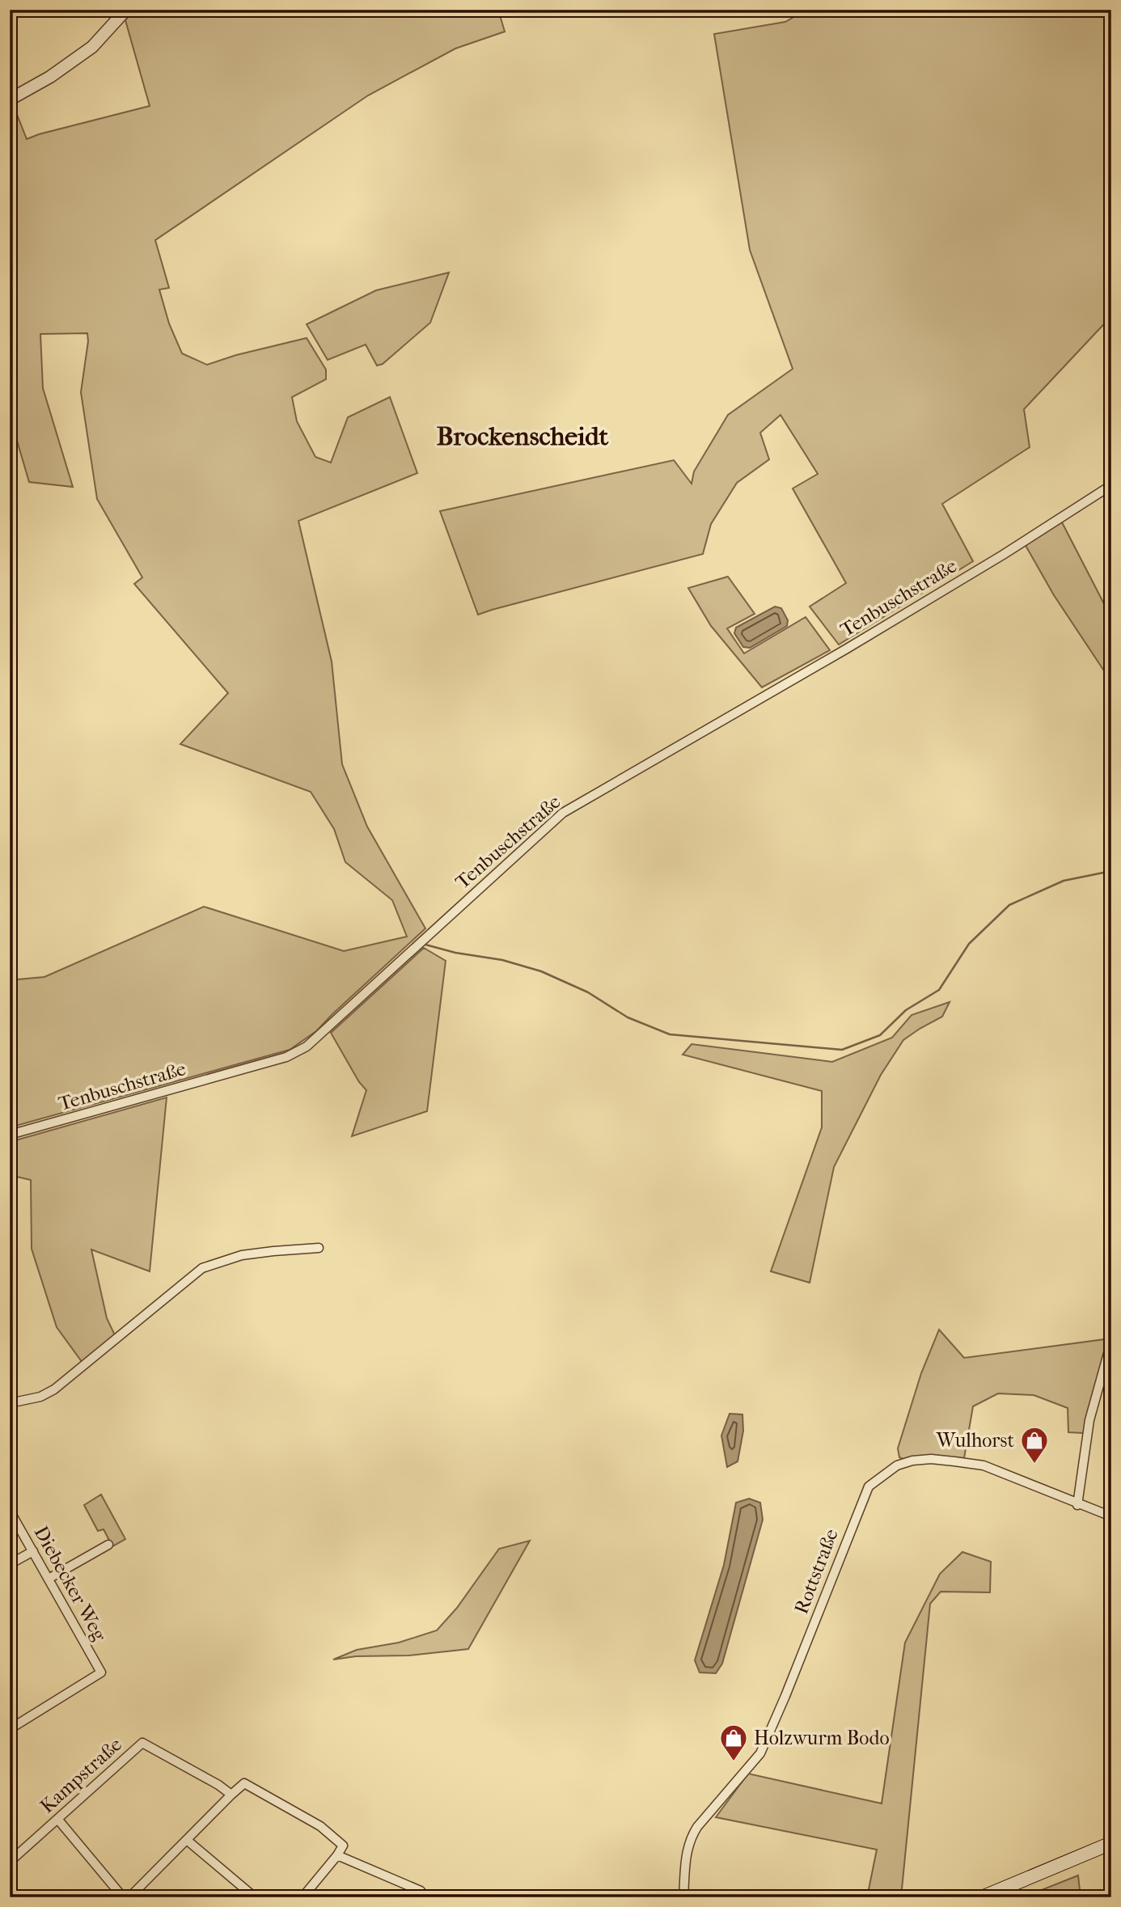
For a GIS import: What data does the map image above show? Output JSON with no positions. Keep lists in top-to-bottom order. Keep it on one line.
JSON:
{"streets":{"street":["Tenbuschstraße","Rottstraße","Diebecker Weg","Kampstraße"]},"districts":["Brockenscheidt"],"places":{"shop":["Wulhorst","Holzwurm Bodo"]}}
